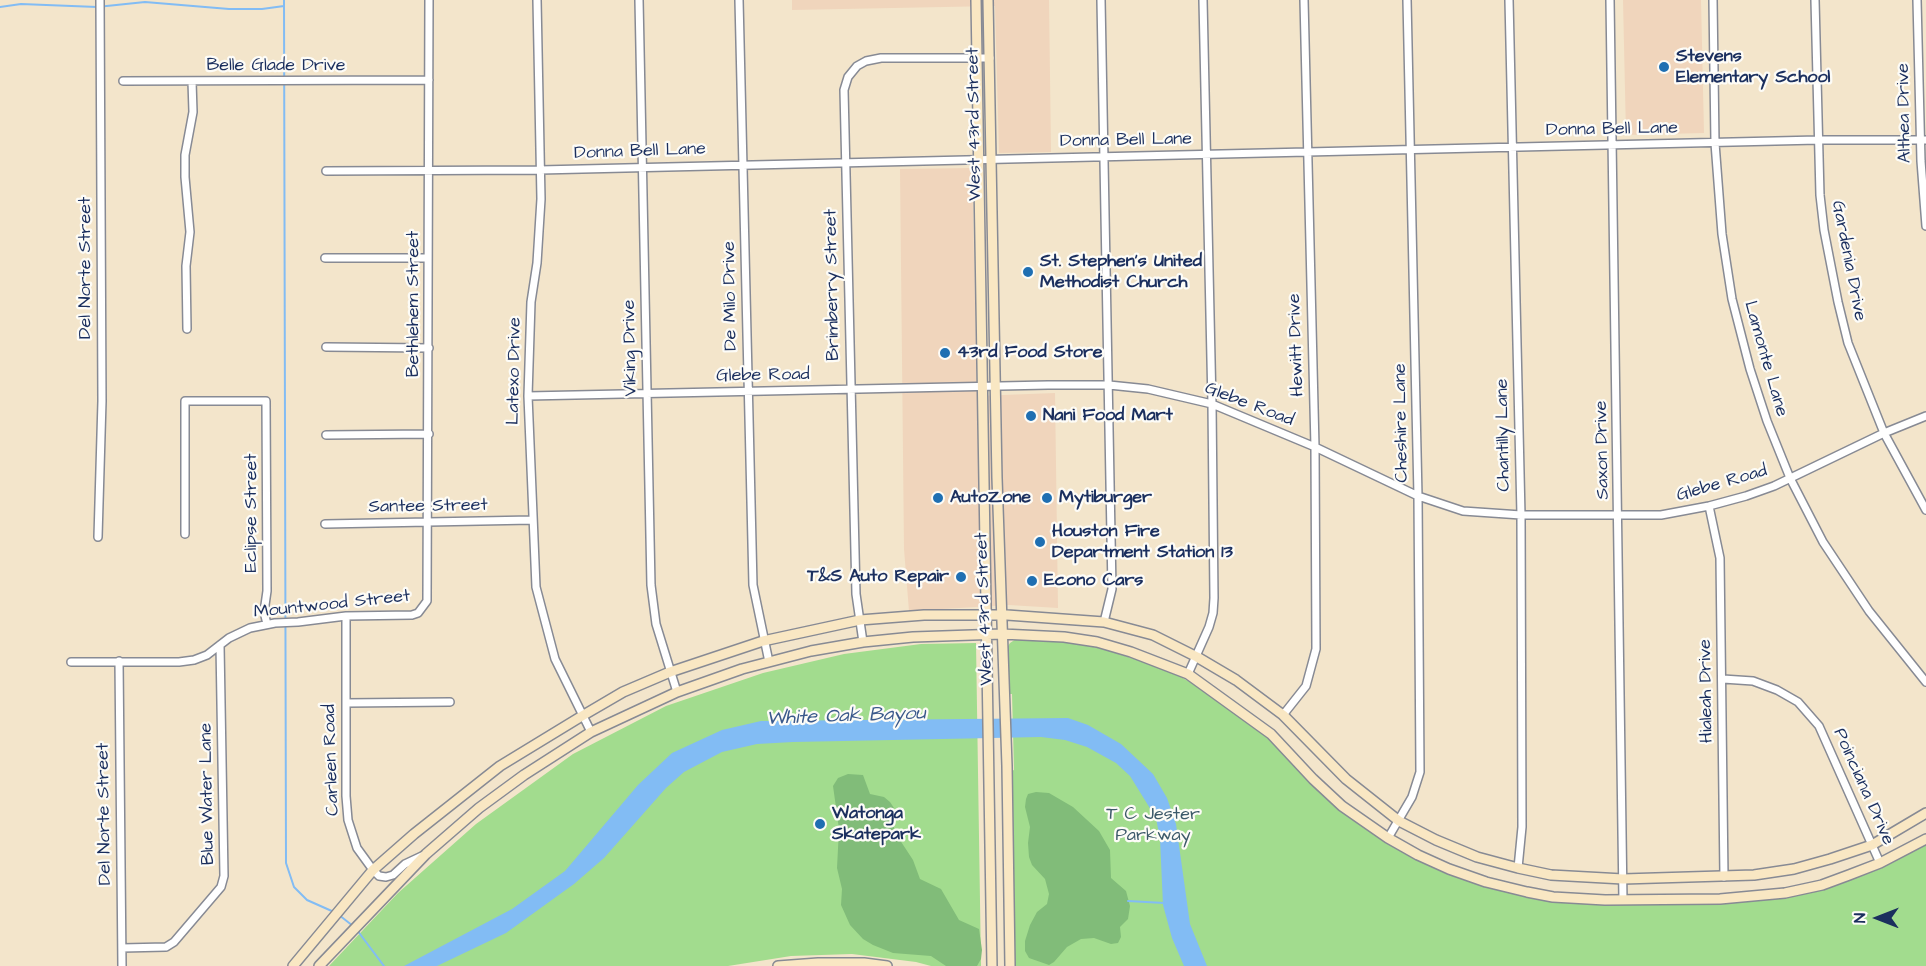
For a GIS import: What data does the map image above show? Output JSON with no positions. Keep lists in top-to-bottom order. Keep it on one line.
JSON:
{"streets":{"main road":["West 43rd Street"],"street":["Belle Glade Drive","Althea Drive","Donna Bell Lane","Gardenia Drive","Del Norte Street","Brimberry Street","De Milo Drive","Bethlehem Street","Hewitt Drive","Viking Drive","Lamonte Lane","Latexo Drive","Glebe Road","Cheshire Lane","Chantilly Lane","Saxon Drive","Santee Street","Eclipse Street","Mountwood Street","Hialeah Drive","Carleen Road","Poinciana Drive","Blue Water Lane"]},"crossings":[["Belle Glade Drive","Bethlehem Street"],["Althea Drive","Donna Bell Lane"],["West 43rd Street","Donna Bell Lane"],["West 43rd Street","Brimberry Street"],["West 43rd Street","Glebe Road"],["Donna Bell Lane","Gardenia Drive"],["Donna Bell Lane","Brimberry Street"],["Donna Bell Lane","De Milo Drive"],["Donna Bell Lane","Bethlehem Street"],["Donna Bell Lane","Hewitt Drive"],["Donna Bell Lane","Viking Drive"],["Donna Bell Lane","Lamonte Lane"],["Donna Bell Lane","Latexo Drive"],["Donna Bell Lane","Cheshire Lane"],["Donna Bell Lane","Chantilly Lane"],["Donna Bell Lane","Saxon Drive"],["Gardenia Drive","Glebe Road"],["Del Norte Street","Mountwood Street"],["Del Norte Street","Blue Water Lane"],["Brimberry Street","Glebe Road"],["De Milo Drive","Glebe Road"],["Bethlehem Street","Santee Street"],["Bethlehem Street","Mountwood Street"],["Hewitt Drive","Glebe Road"],["Viking Drive","Glebe Road"],["Lamonte Lane","Glebe Road"],["Latexo Drive","Glebe Road"],["Latexo Drive","Santee Street"],["Glebe Road","Cheshire Lane"],["Glebe Road","Chantilly Lane"],["Glebe Road","Saxon Drive"],["Glebe Road","Hialeah Drive"],["Eclipse Street","Mountwood Street"],["Mountwood Street","Carleen Road"],["Mountwood Street","Blue Water Lane"],["Hialeah Drive","Poinciana Drive"]],"water":["White Oak Bayou"],"parks":["T C Jester Parkway"],"places":["Stevens Elementary School","St. Stephen's United Methodist Church","43rd Food Store","Nani Food Mart","AutoZone","Mytiburger","Houston Fire Department Station 13","T&S Auto Repair","Econo Cars","Watonga Skatepark"],"north":"left"}
